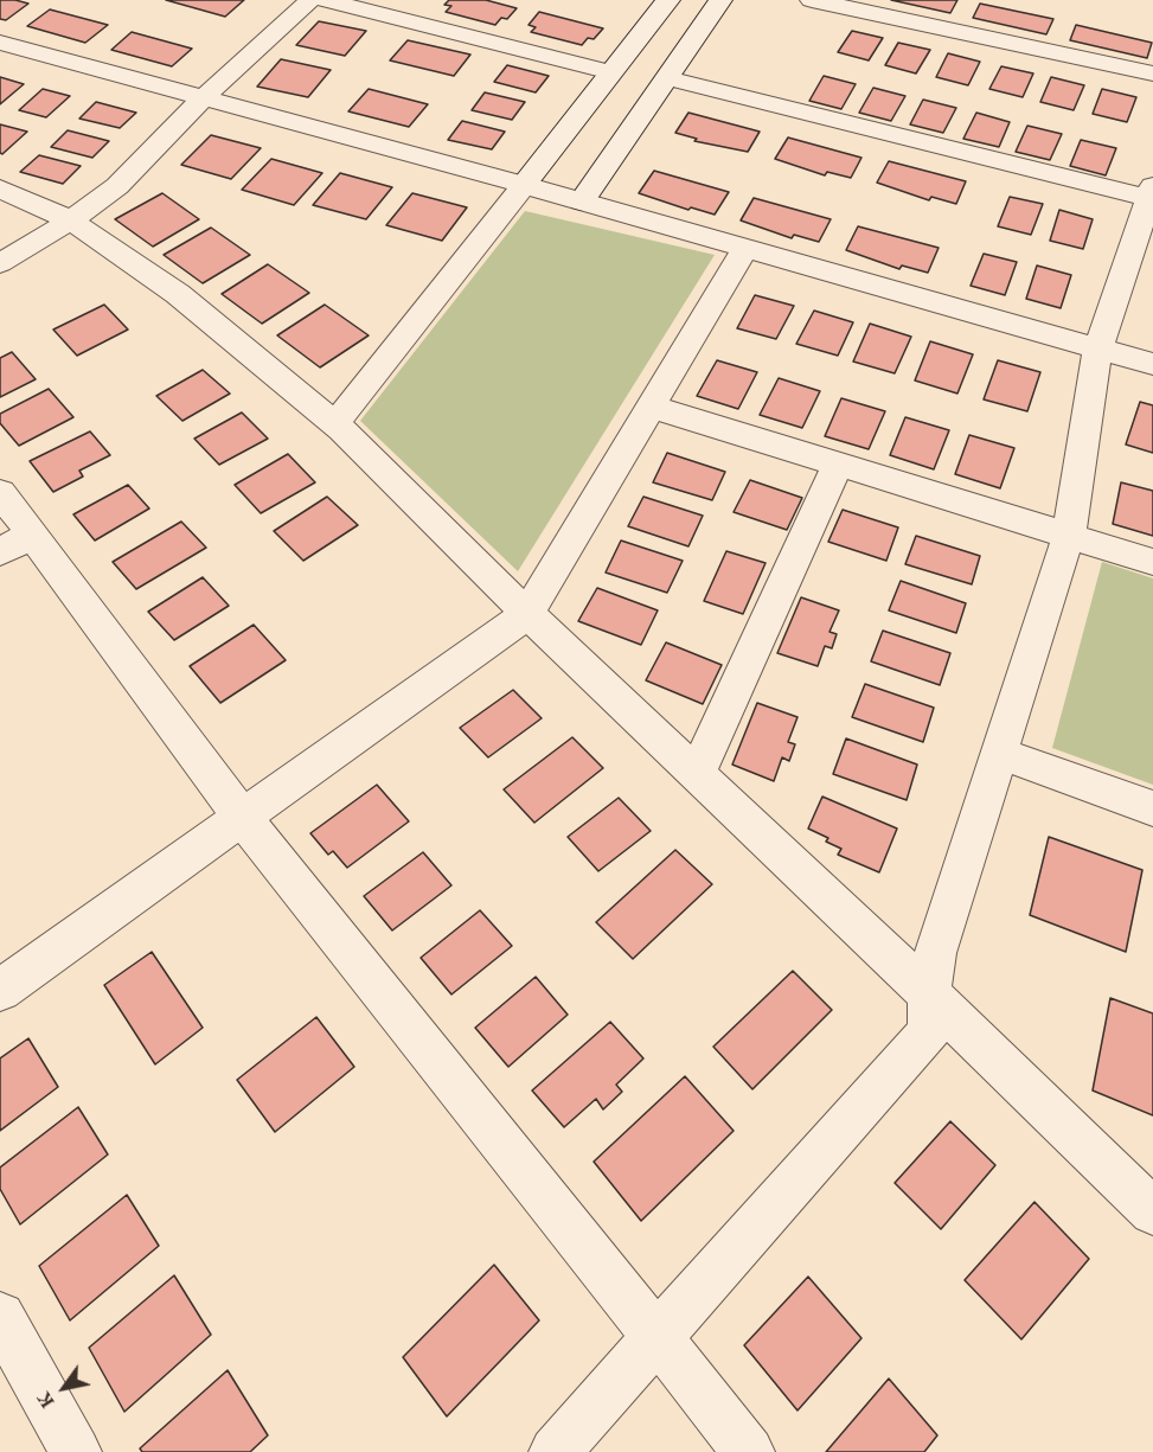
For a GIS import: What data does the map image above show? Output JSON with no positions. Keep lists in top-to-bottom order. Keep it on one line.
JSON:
{"north":"bottom left"}
